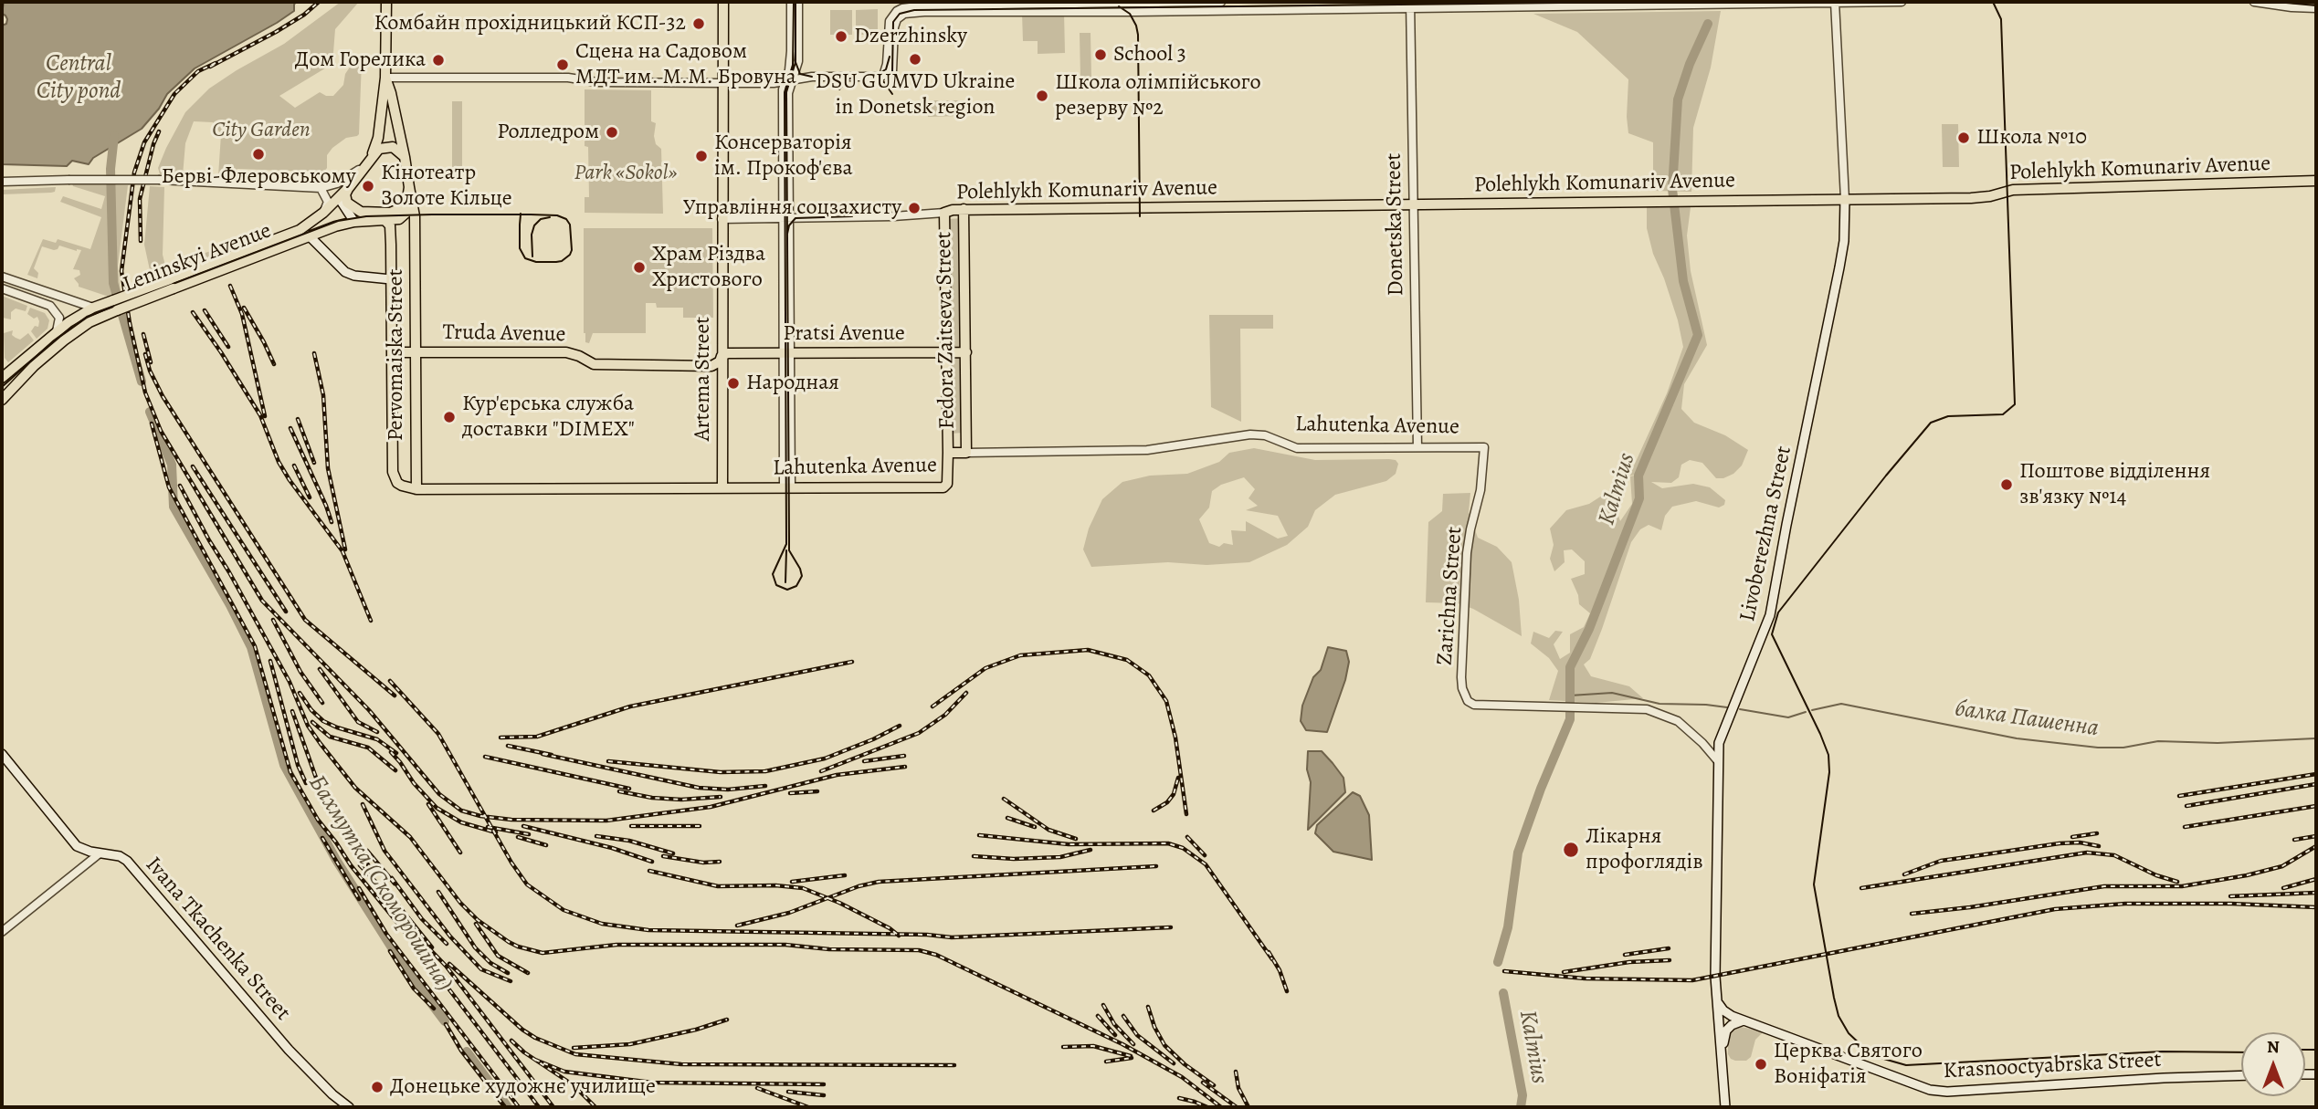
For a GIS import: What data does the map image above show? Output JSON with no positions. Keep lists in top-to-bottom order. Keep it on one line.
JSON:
{"streets":{"main road":["Polehlykh Komunariv Avenue","Leninskyi Avenue","Fedora Zaitseva Street","Truda Avenue","Pratsi Avenue","Pervomaiska Street","Artema Street","Lahutenka Avenue","Livoberezhna Street","Ivana Tkachenka Street","Krasnooctyabrska Street"],"street":["Donetska Street","Zarichna Street"]},"crossings":[["Polehlykh Komunariv Avenue","Donetska Street"],["Polehlykh Komunariv Avenue","Fedora Zaitseva Street"],["Polehlykh Komunariv Avenue","Livoberezhna Street"],["Donetska Street","Lahutenka Avenue"],["Leninskyi Avenue","Pervomaiska Street"],["Fedora Zaitseva Street","Pratsi Avenue"],["Fedora Zaitseva Street","Lahutenka Avenue"],["Truda Avenue","Pratsi Avenue"],["Truda Avenue","Pervomaiska Street"],["Truda Avenue","Artema Street"],["Pratsi Avenue","Artema Street"],["Pervomaiska Street","Lahutenka Avenue"],["Artema Street","Lahutenka Avenue"],["Lahutenka Avenue","Zarichna Street"],["Livoberezhna Street","Krasnooctyabrska Street"]],"water":["Central City pond","Kalmius","балка Пашенна","Бахмутка (Скоморошина)"],"parks":["City Garden","Park «Sokol»"],"places":["Комбайн прохідницький КСП-32","Dzerzhinsky","School 3","DSU GUMVD Ukraine in Donetsk region","Дом Горелика","Сцена на Садовом МДТ им. М.М. Бровуна","Школа олімпійського резерву №2","Ролледром","Школа №10","Берві-Флеровському","Консерваторія ім. Прокоф'єва","Кінотеатр Золоте Кільце","Управління соцзахисту","Храм Різдва Христового","Народная","Кур'єрська служба доставки \"DIMEX\"","Поштове відділення зв'язку №14","Лікарня профоглядів","Церква Святого Воніфатія","Донецьке художнє училище"],"north":"top"}
